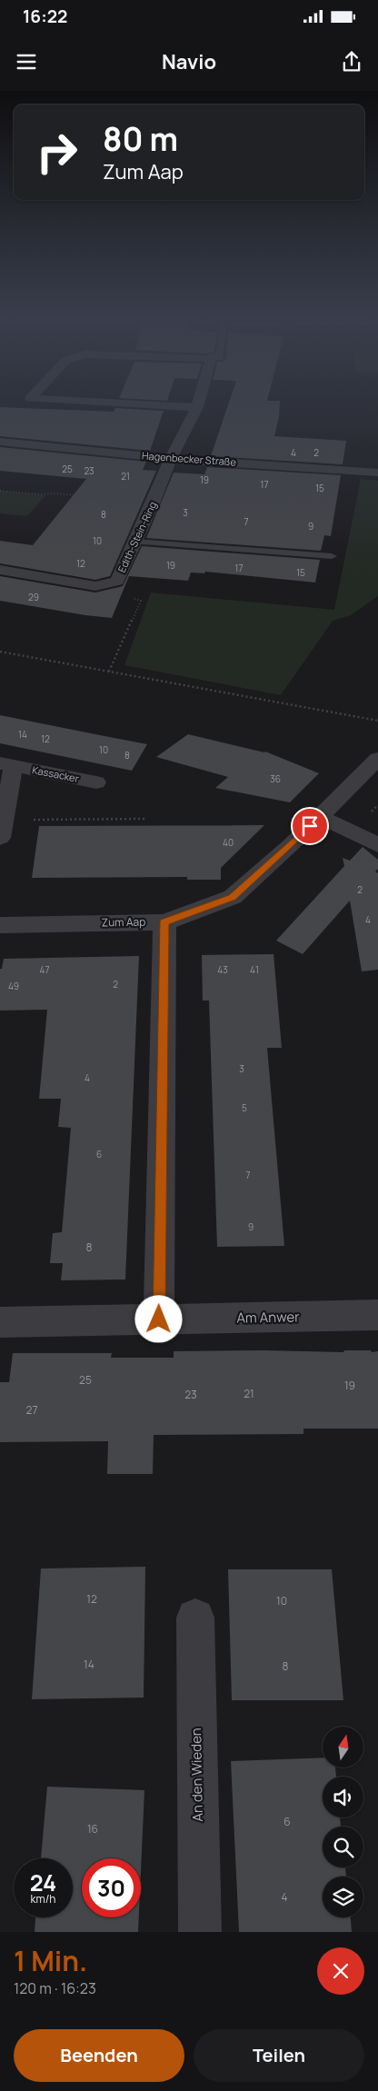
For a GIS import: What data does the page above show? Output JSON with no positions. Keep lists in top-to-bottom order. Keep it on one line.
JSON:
{"streets":{"street":["Hagenbecker Straße","Edith-Stein-Ring","Kassacker","Zum Aap","Am Anwer","An den Wieden"]},"crossings":[["Hagenbecker Straße","Edith-Stein-Ring"]],"house_numbers":["4","2","25","23","21","19","17","15","3","8","7","9","10","12","19","17","15","29","14","12","10","8","36","40","2","4","47","43","41","2","49","3","4","5","6","7","9","8","25","19","21","23","27","12","10","14","8","6","16","4"],"north":"top","page":{"status":"16:22","header":"Navio","turn":["80 m","Zum Aap"],"speed":"24 km/h","limit":"30","heading":["1 Min.","120 m · 16:23"],"buttons":["Beenden","Teilen"]}}
